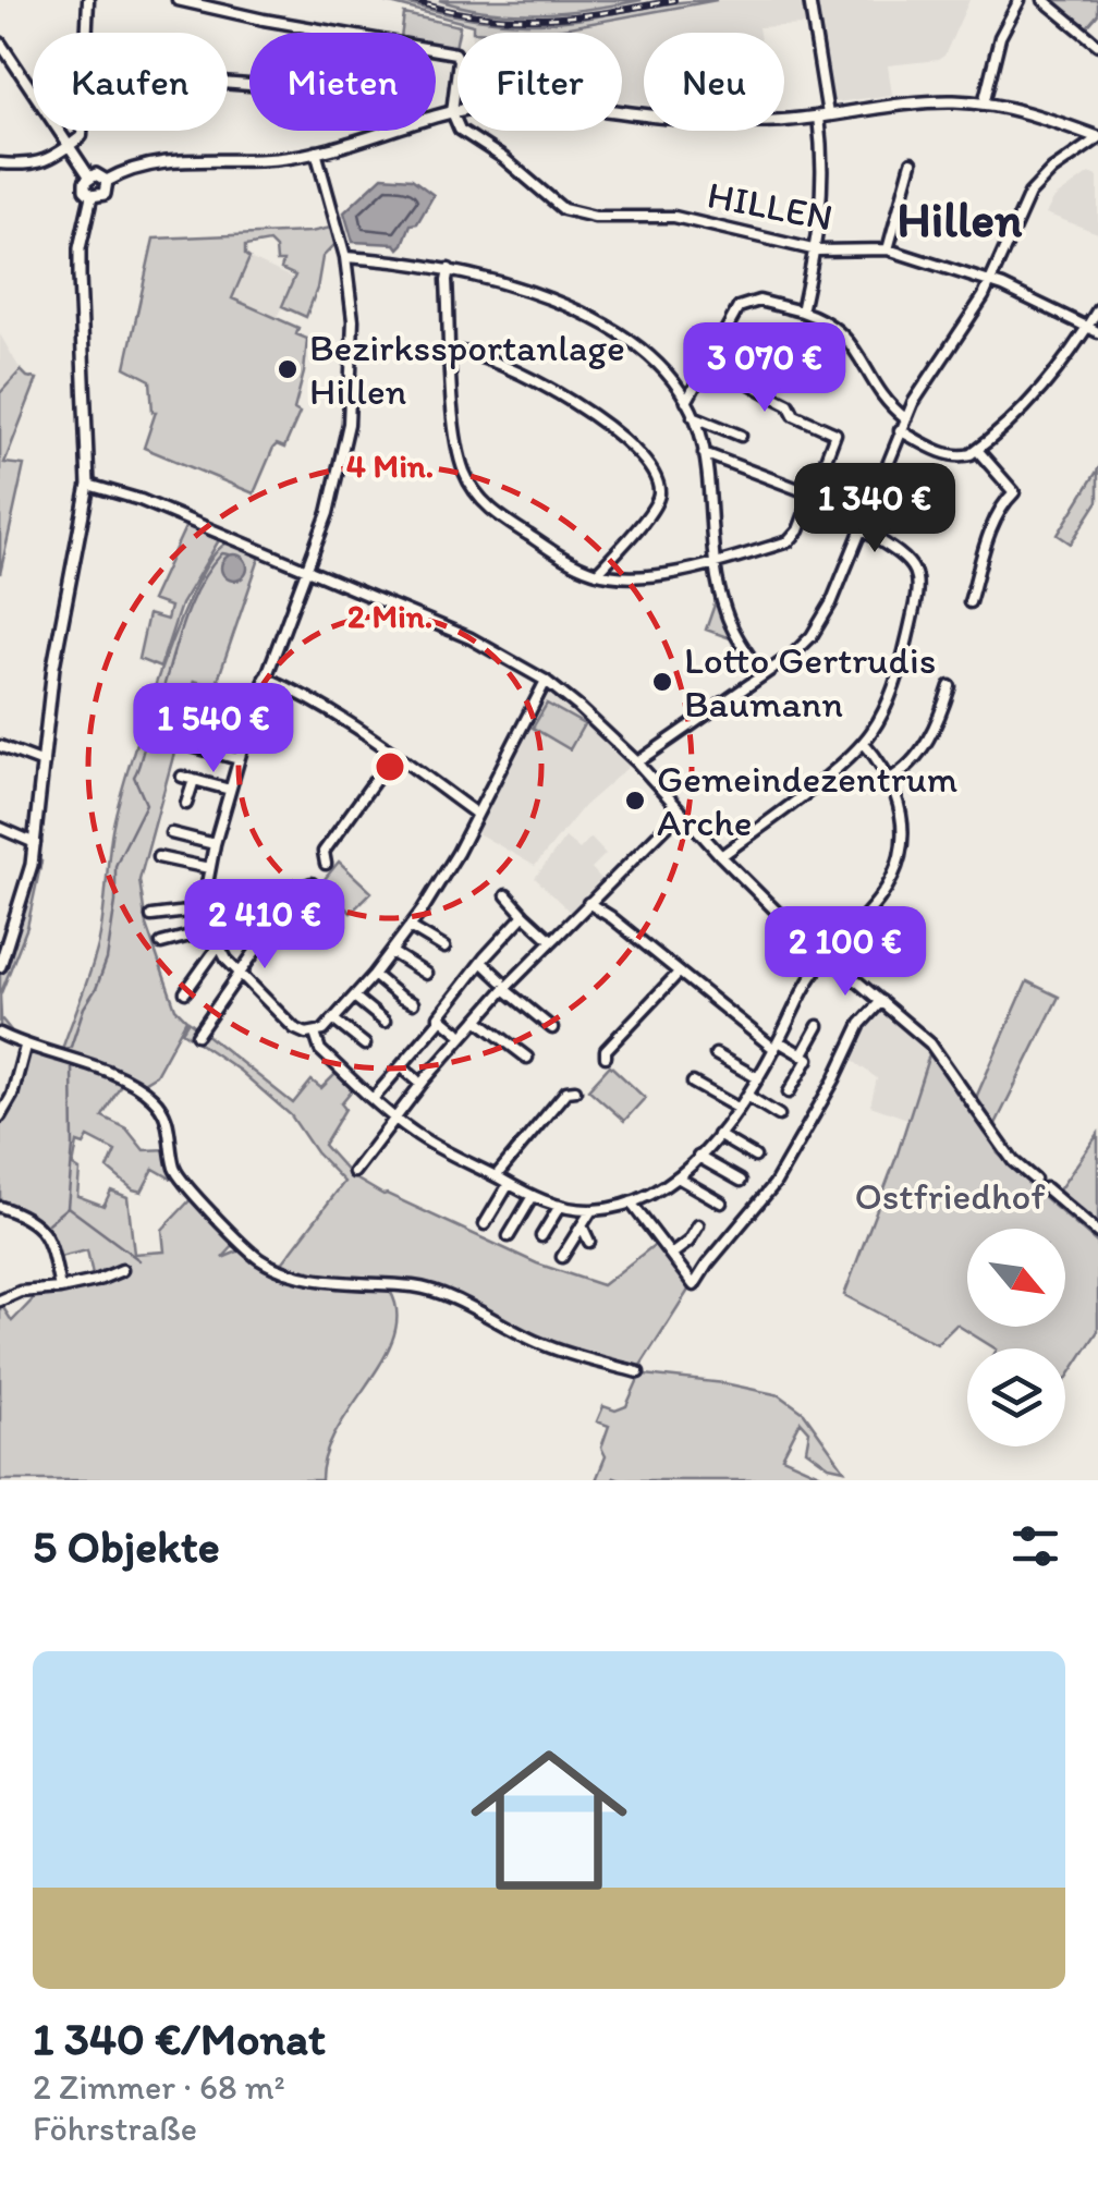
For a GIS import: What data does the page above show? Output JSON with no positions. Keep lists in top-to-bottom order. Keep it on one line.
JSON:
{"streets":{"street":["HILLEN"]},"districts":["Hillen"],"parks":["Ostfriedhof"],"places":["Bezirkssportanlage Hillen","Lotto Gertrudis Baumann","Gemeindezentrum Arche"],"north":"bottom right","page":{"chip":["Kaufen","Mieten","Filter","Neu"],"price":["3 070 €","1 340 €","1 540 €","2 410 €","2 100 €"],"heading":"5 Objekte","list":[{"name":"1 340 €/Monat","note":"2 Zimmer · 68 m² · Föhrstraße"}]},"rings":["4 Min.","2 Min."]}
